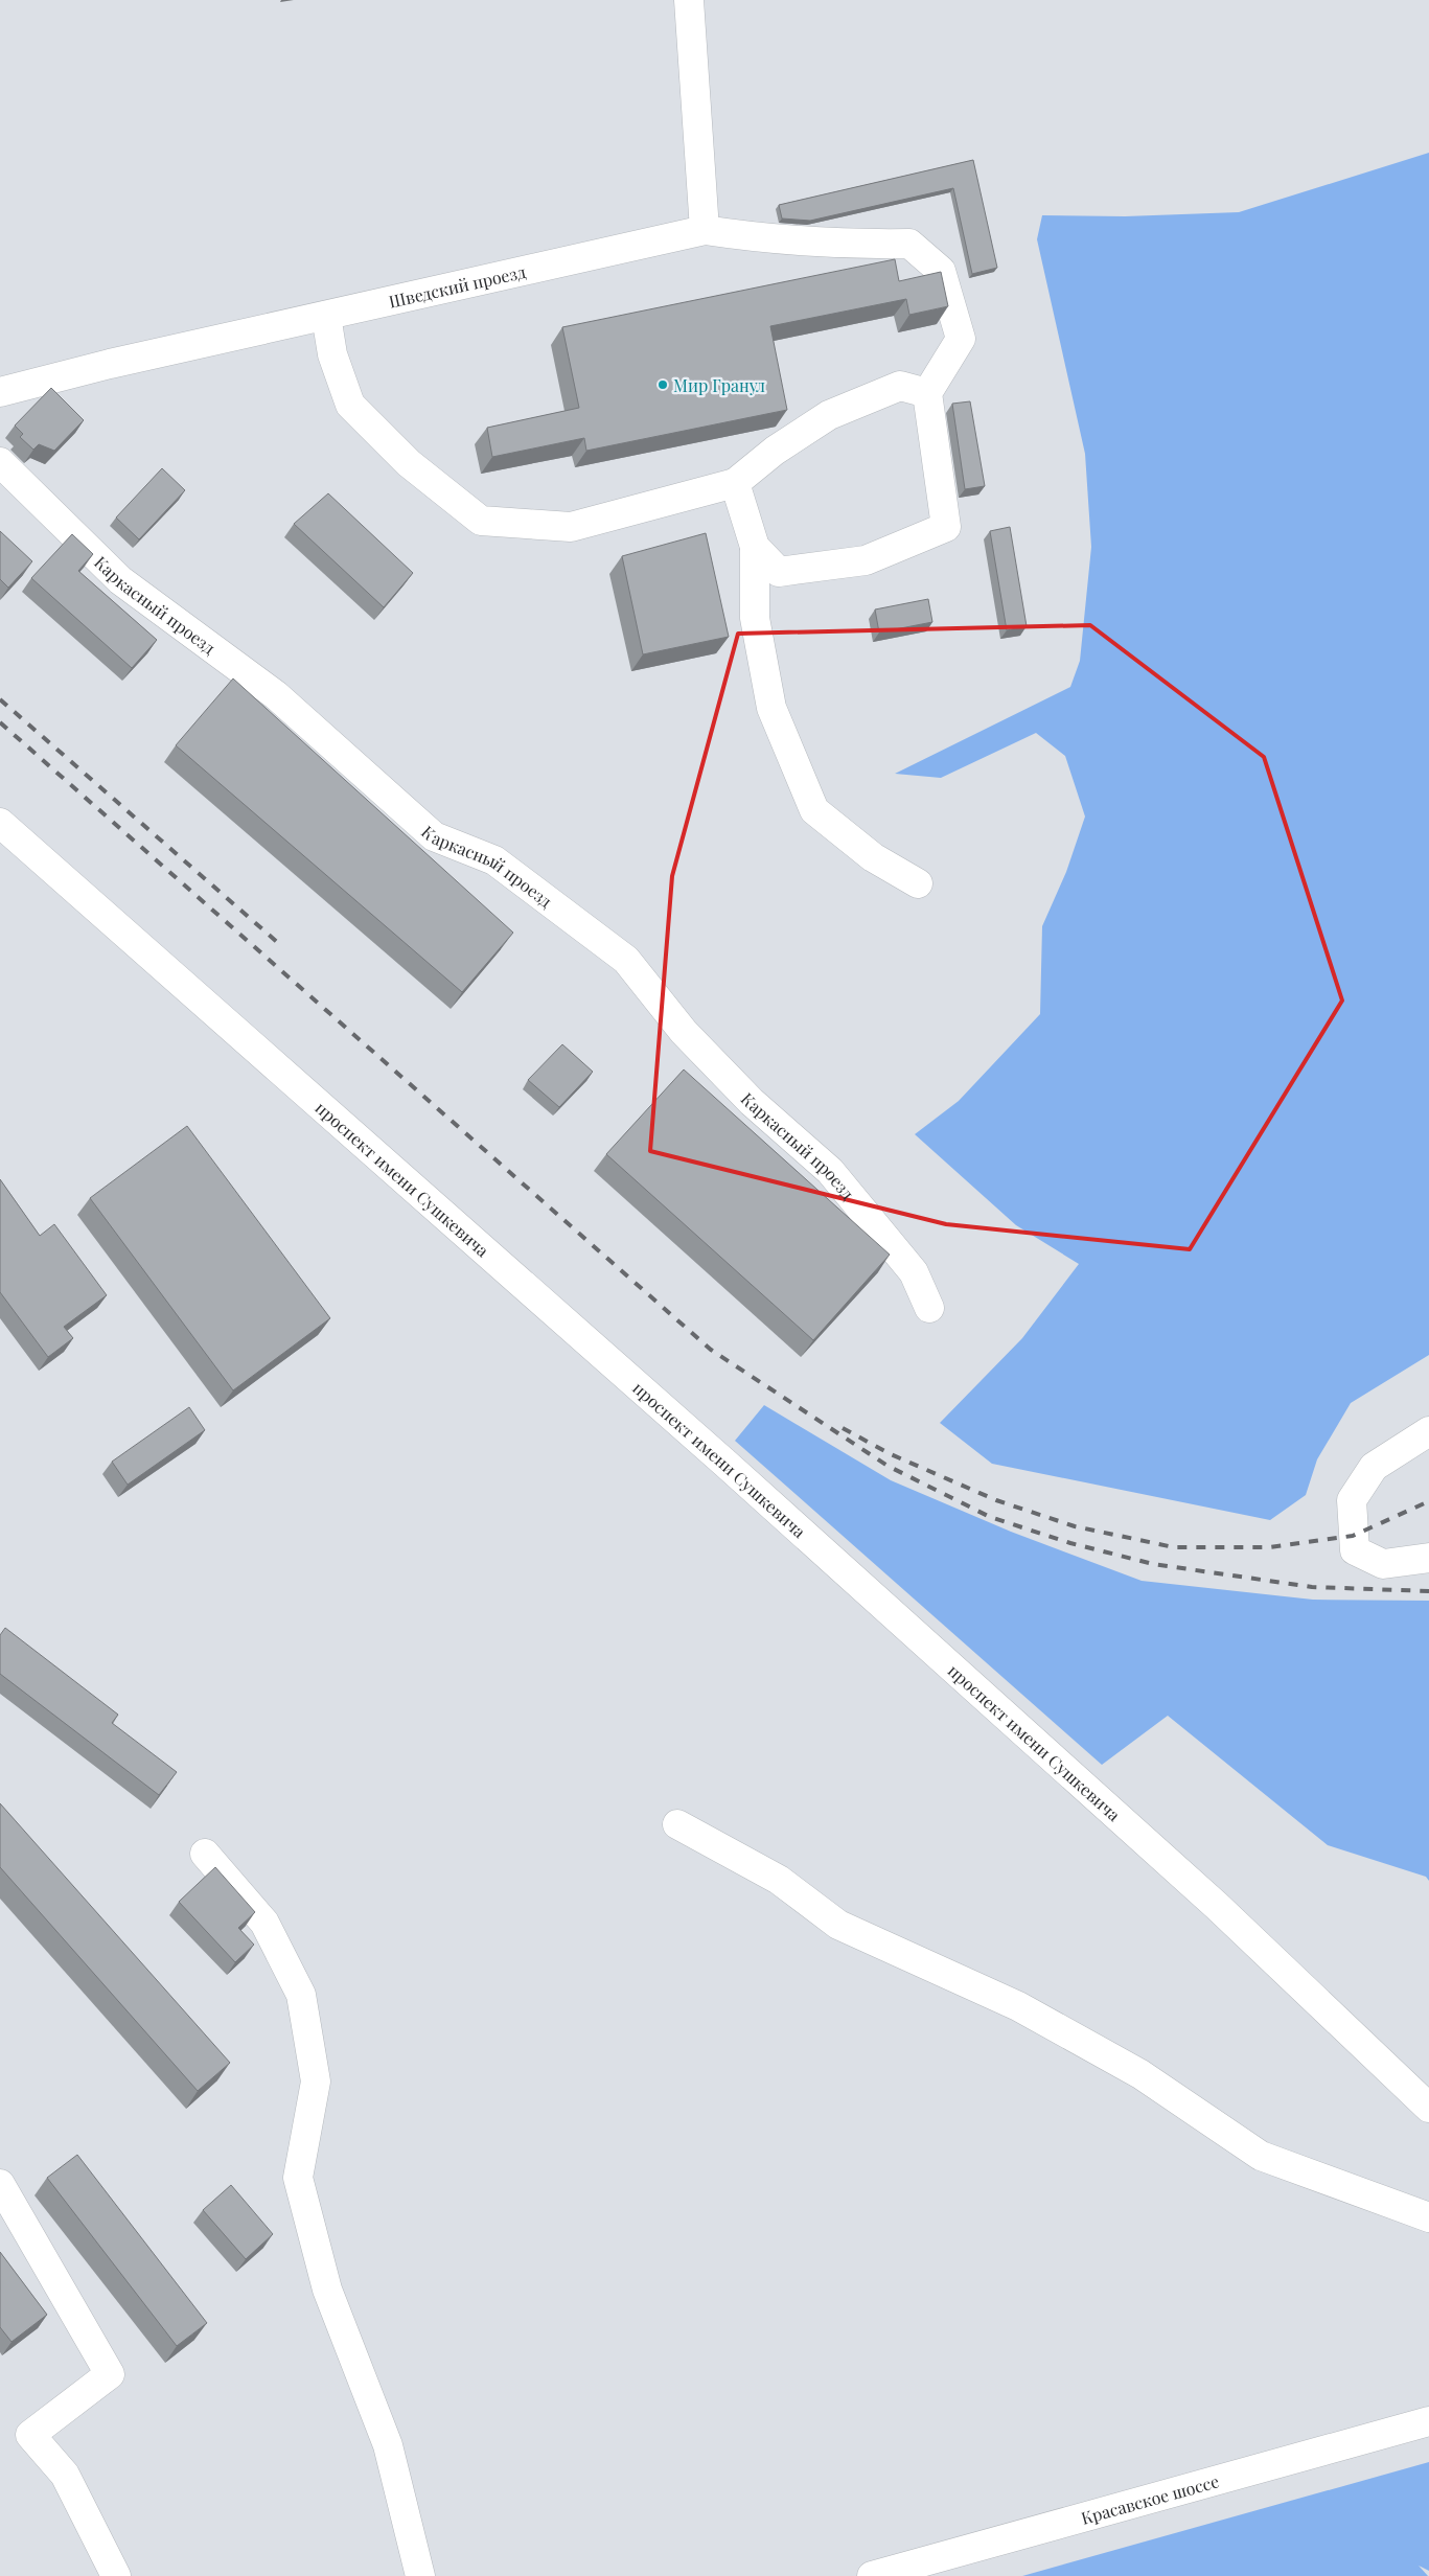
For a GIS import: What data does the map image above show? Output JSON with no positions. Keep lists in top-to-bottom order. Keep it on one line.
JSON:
{"streets":{"street":["Шведский проезд","Каркасный проезд","проспект имени Сушкевича","Красавское шоссе"]},"places":["Мир Гранул"]}
